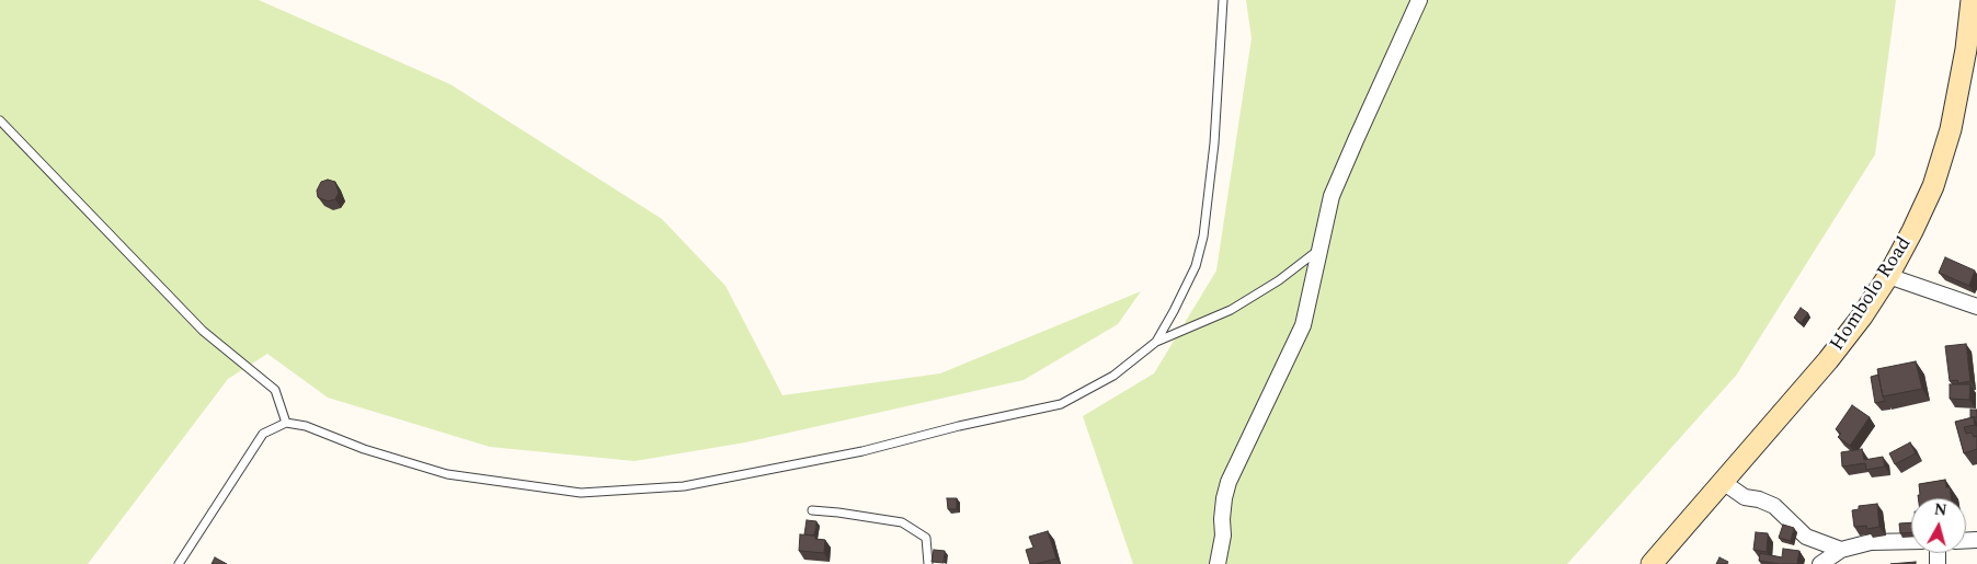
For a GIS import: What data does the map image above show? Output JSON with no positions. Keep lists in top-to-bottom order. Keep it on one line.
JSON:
{"streets":{"street":["Hombolo Road"]},"north":"top"}
